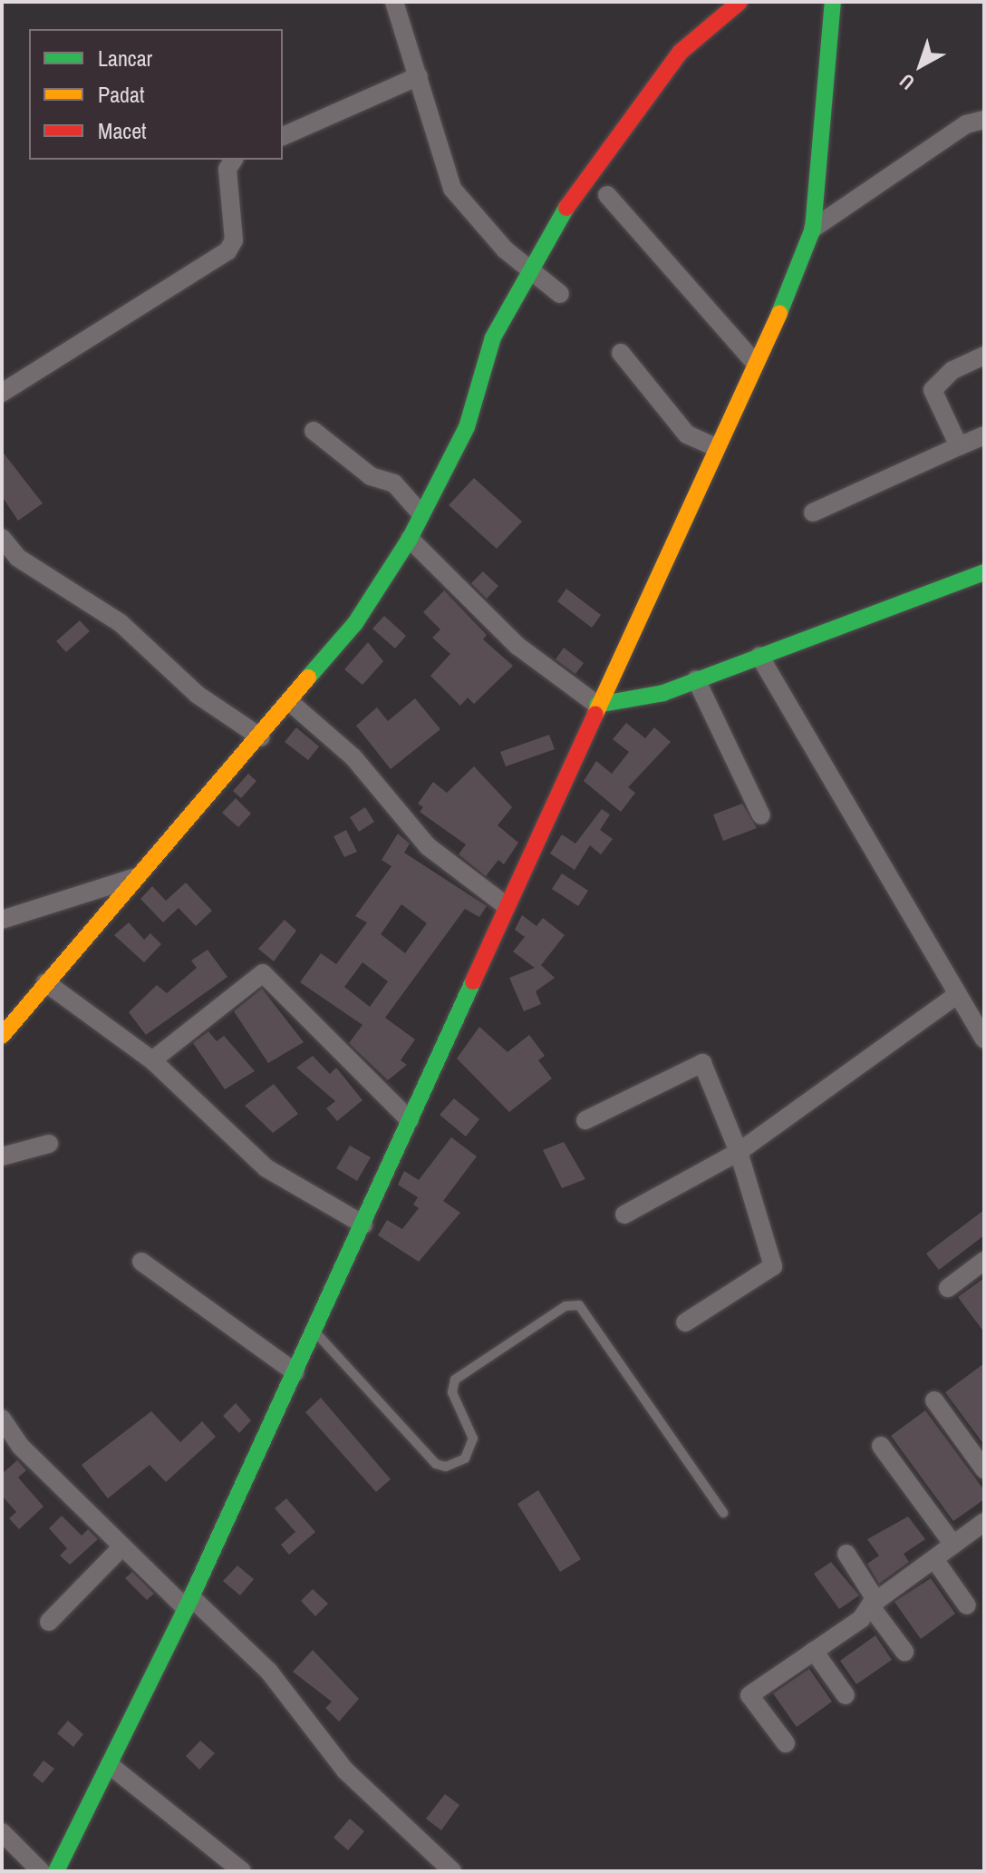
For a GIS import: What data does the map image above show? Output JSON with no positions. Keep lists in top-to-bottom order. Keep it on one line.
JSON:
{"legend":["Lancar","Padat","Macet"],"north":"bottom left"}
